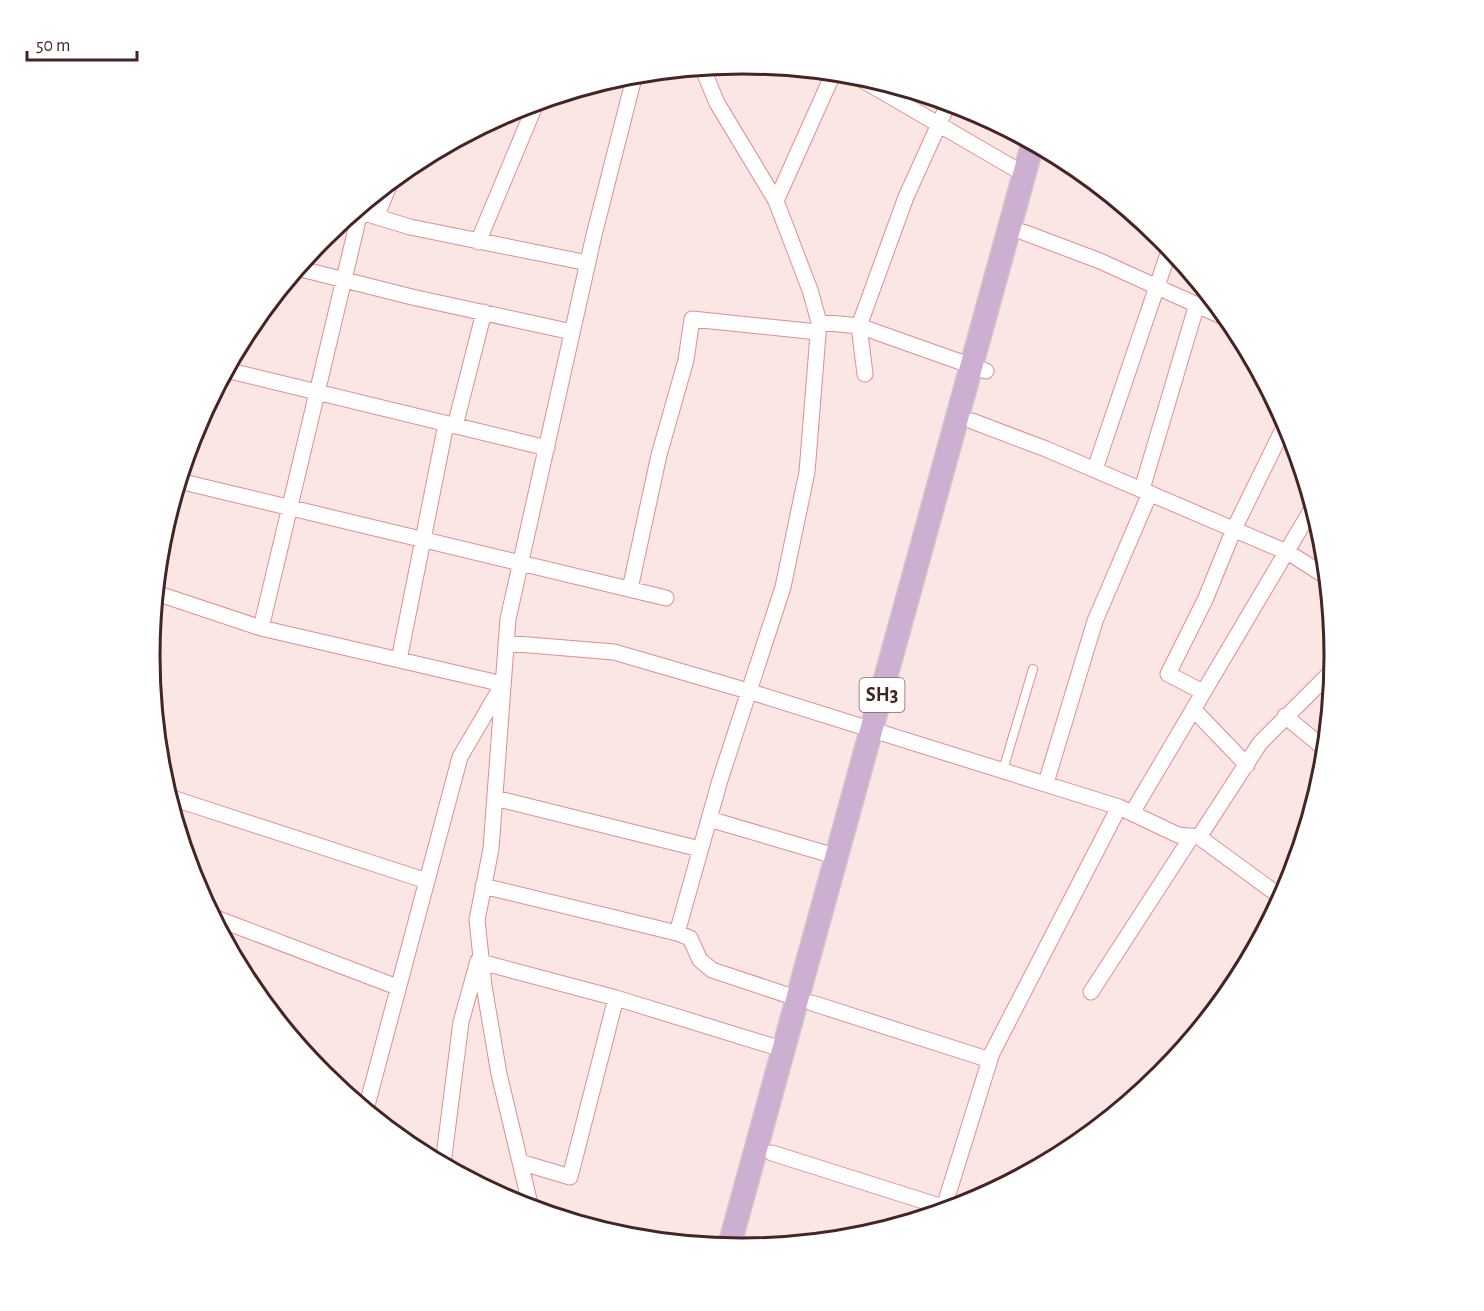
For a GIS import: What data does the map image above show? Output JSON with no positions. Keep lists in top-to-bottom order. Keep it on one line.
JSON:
{"streets":{"main road":["SH3"]},"scale_bar":"50 m"}
